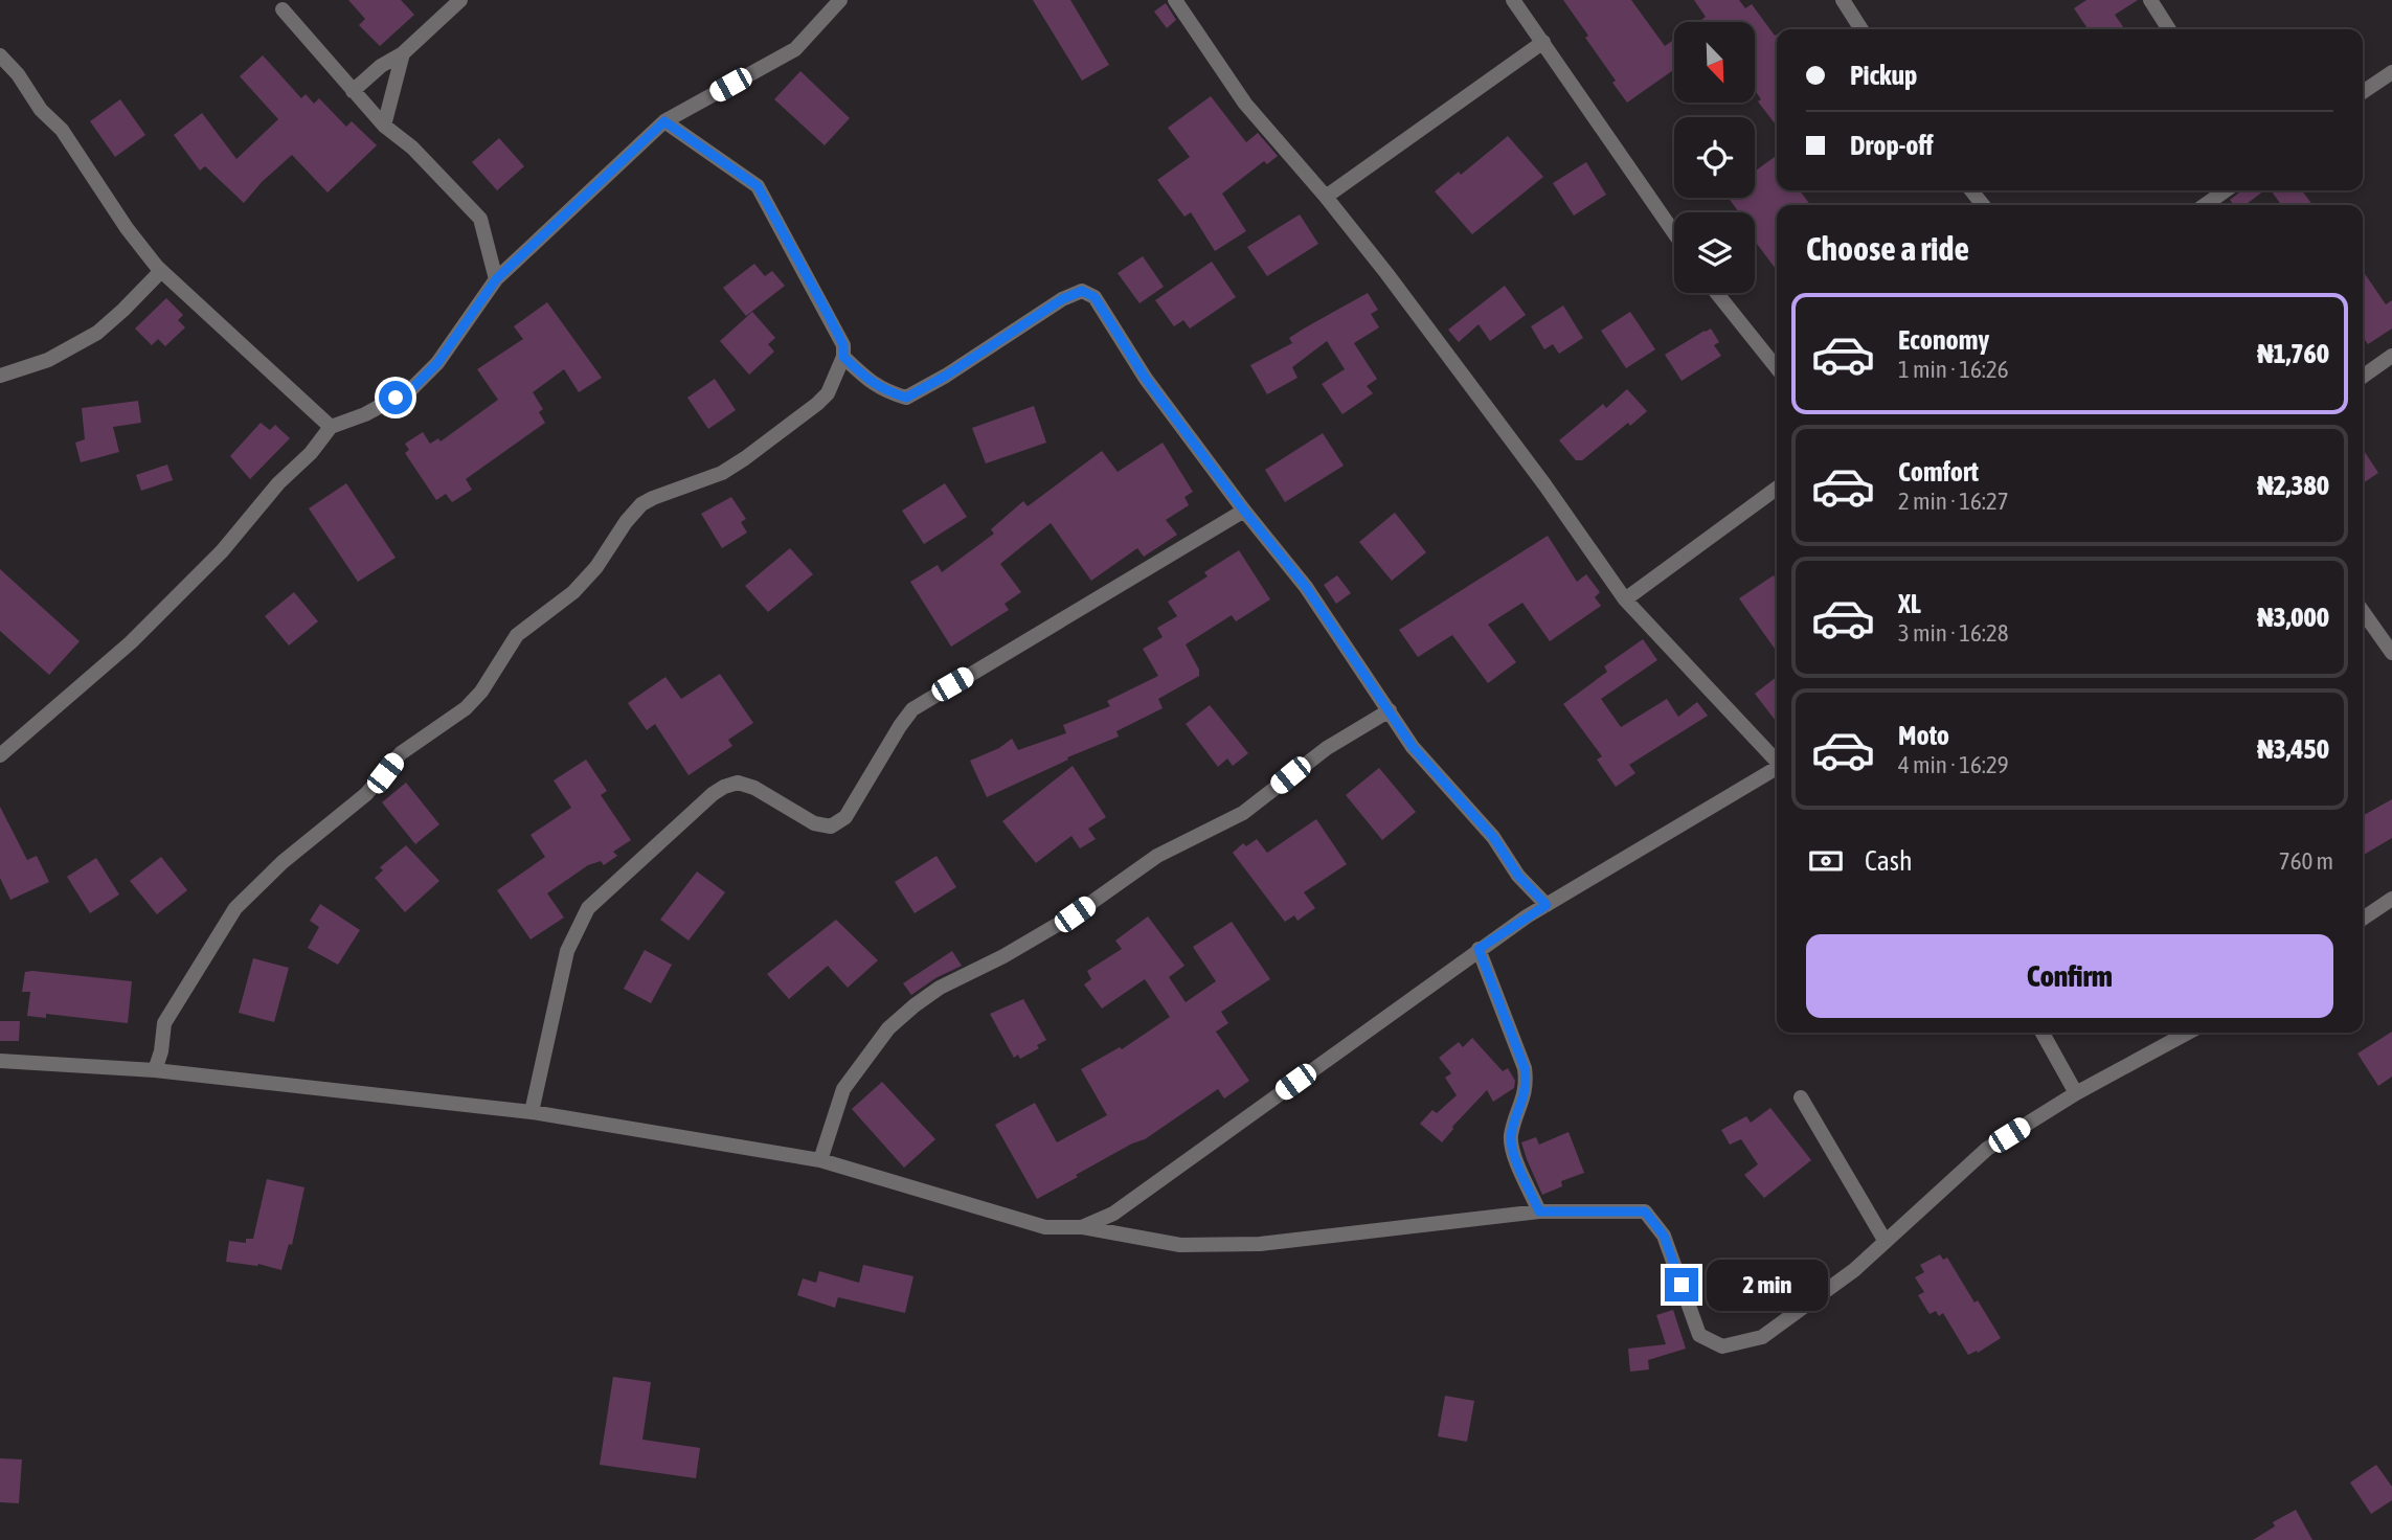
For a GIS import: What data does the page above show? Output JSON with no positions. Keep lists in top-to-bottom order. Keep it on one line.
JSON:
{"north":"bottom right","page":{"banner":["Pickup","Drop-off"],"heading":"Choose a ride","list":[{"name":"Economy","note":"1 min · 16:26","value":"₦1,760"},{"name":"Comfort","note":"2 min · 16:27","value":"₦2,380"},{"name":"XL","note":"3 min · 16:28","value":"₦3,000"},{"name":"Moto","note":"4 min · 16:29","value":"₦3,450"}],"pay":["Cash","760 m"],"buttons":"Confirm","bubble":"2 min"}}
